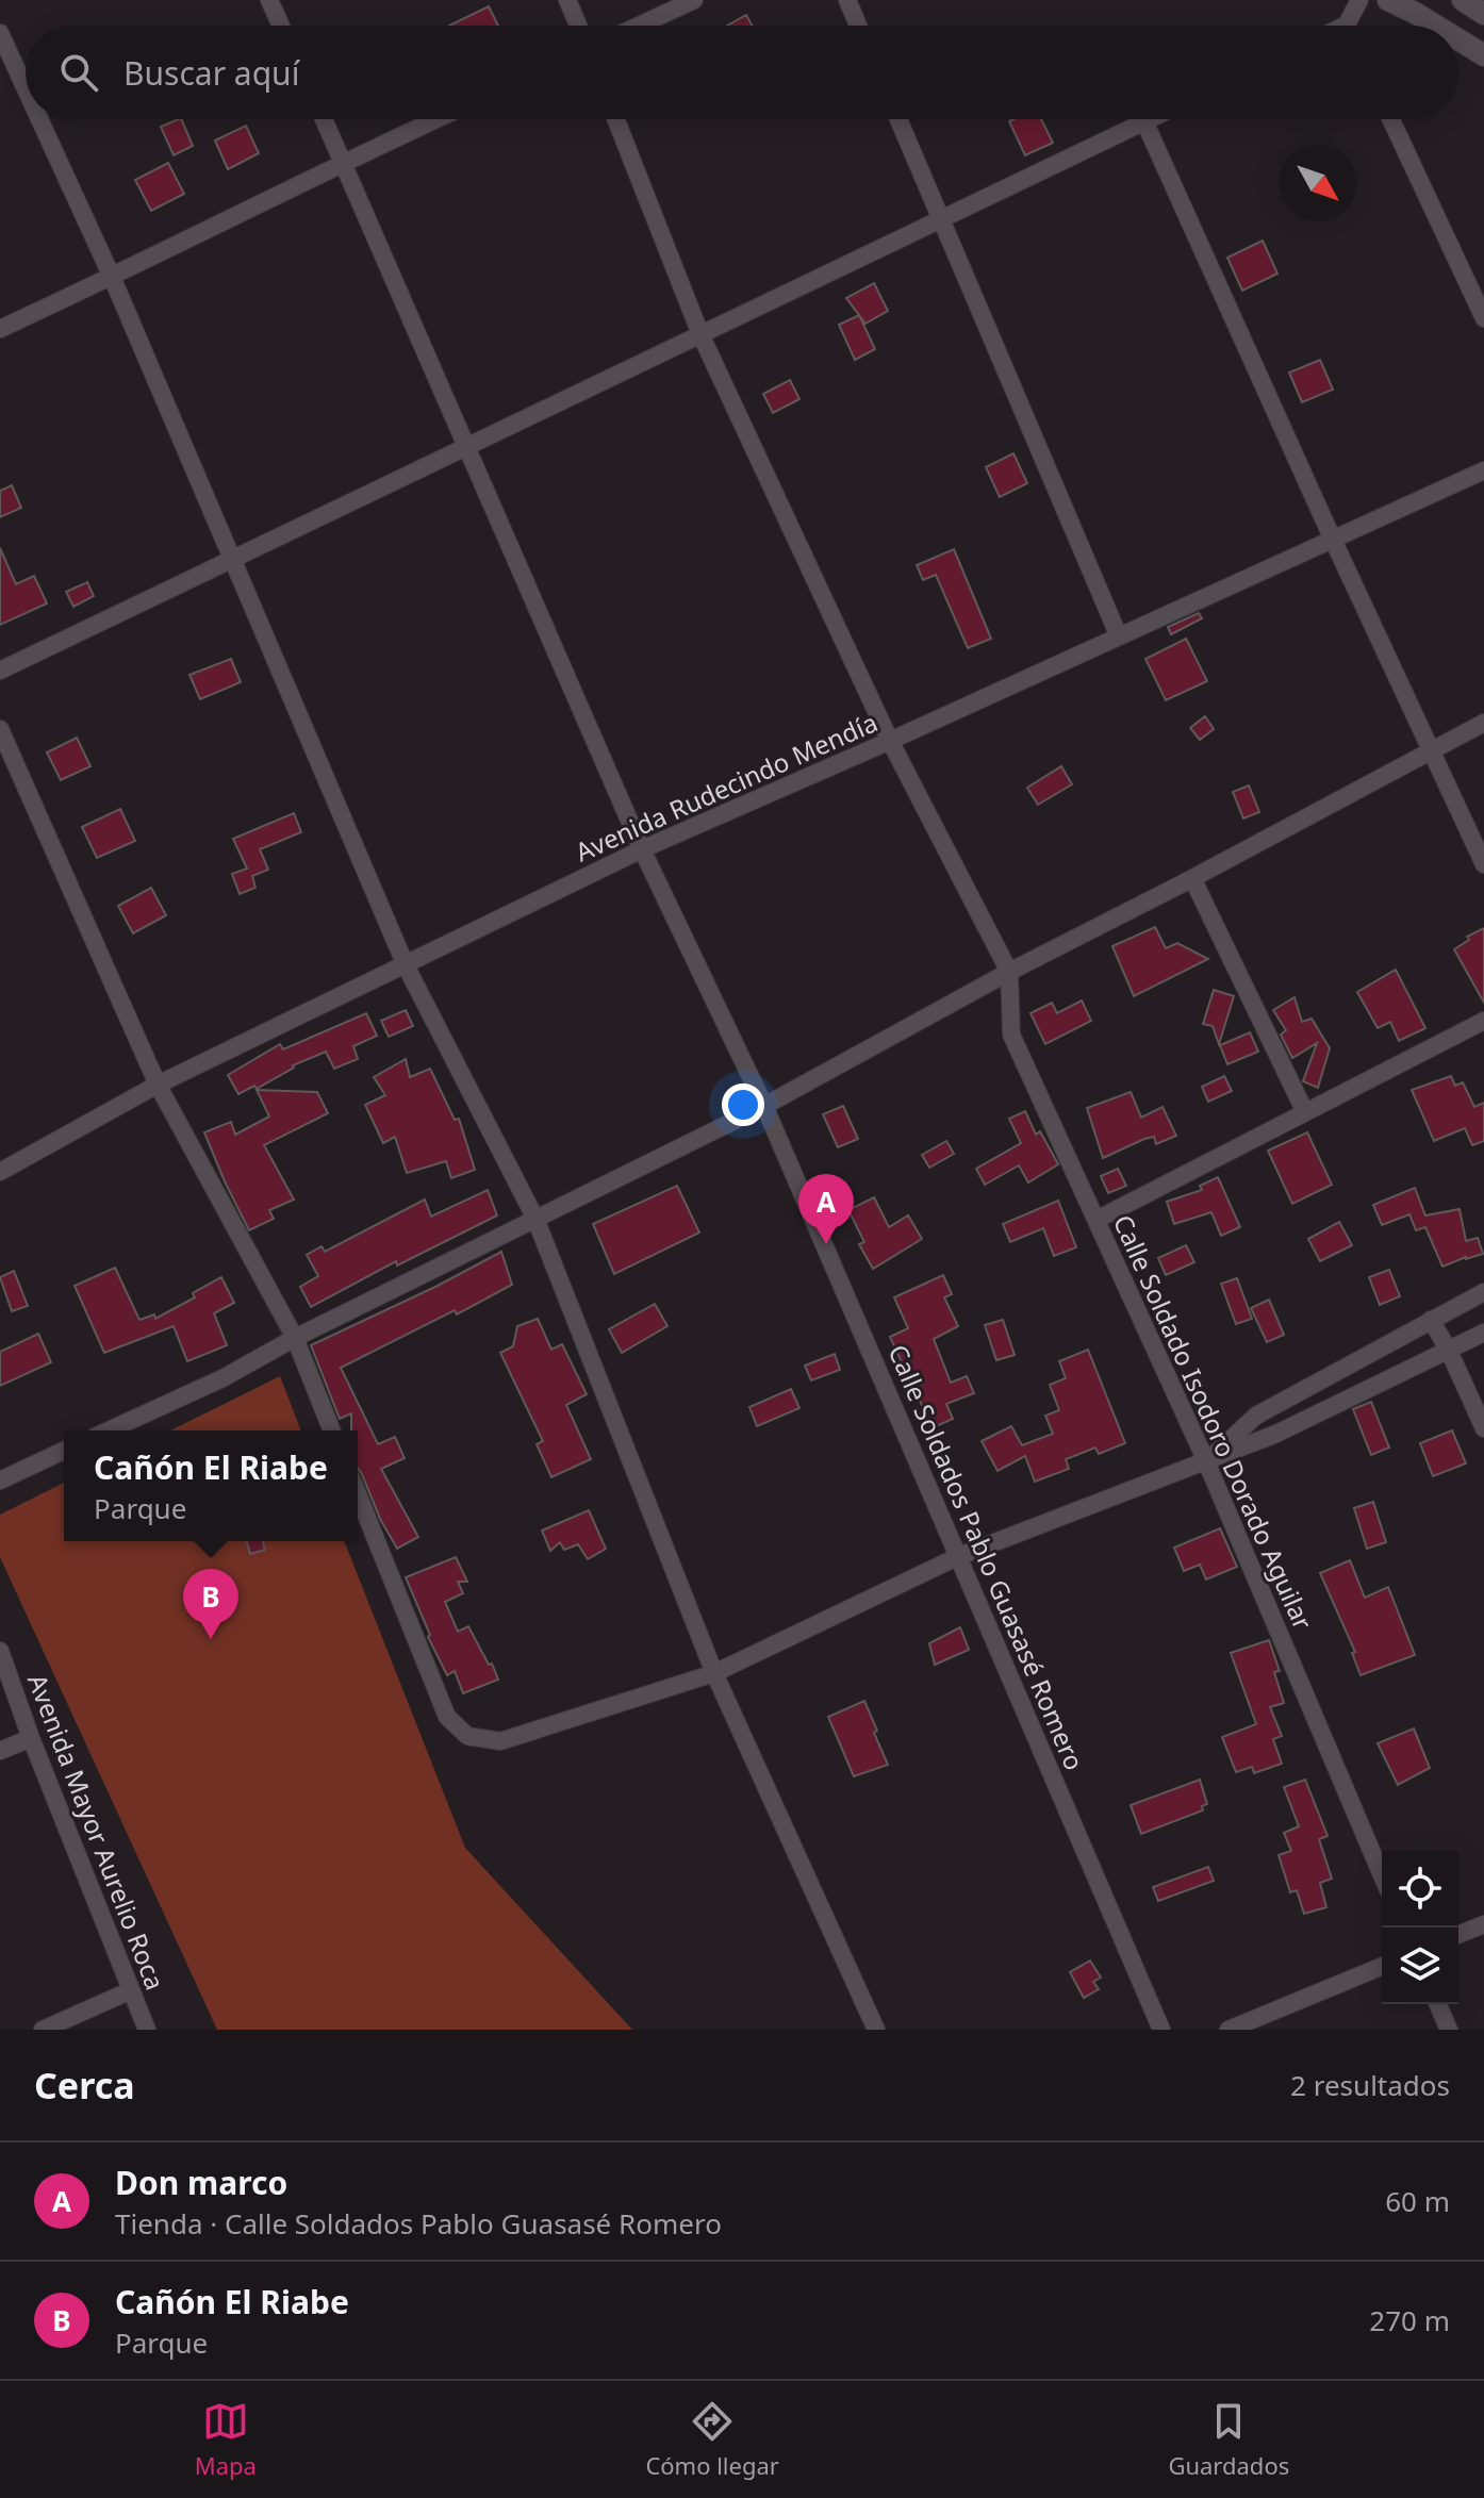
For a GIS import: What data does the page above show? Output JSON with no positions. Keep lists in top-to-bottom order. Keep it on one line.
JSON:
{"streets":{"street":["Avenida Rudecindo Mendía","Calle Soldado Isodoro Dorado Aguilar","Calle Soldados Pablo Guasasé Romero","Avenida Mayor Aurelio Roca"]},"crossings":[["Avenida Rudecindo Mendía","Calle Soldados Pablo Guasasé Romero"]],"north":"bottom right","page":{"search":"Buscar aquí","pins":["A","B"],"popup":["Cañón El Riabe","Parque"],"heading":["Cerca","2 resultados"],"list":[{"mark":"A","name":"Don marco","note":"Tienda · Calle Soldados Pablo Guasasé Romero","value":"60 m"},{"mark":"B","name":"Cañón El Riabe","note":"Parque","value":"270 m"}],"nav":["Mapa","Cómo llegar","Guardados"]}}
